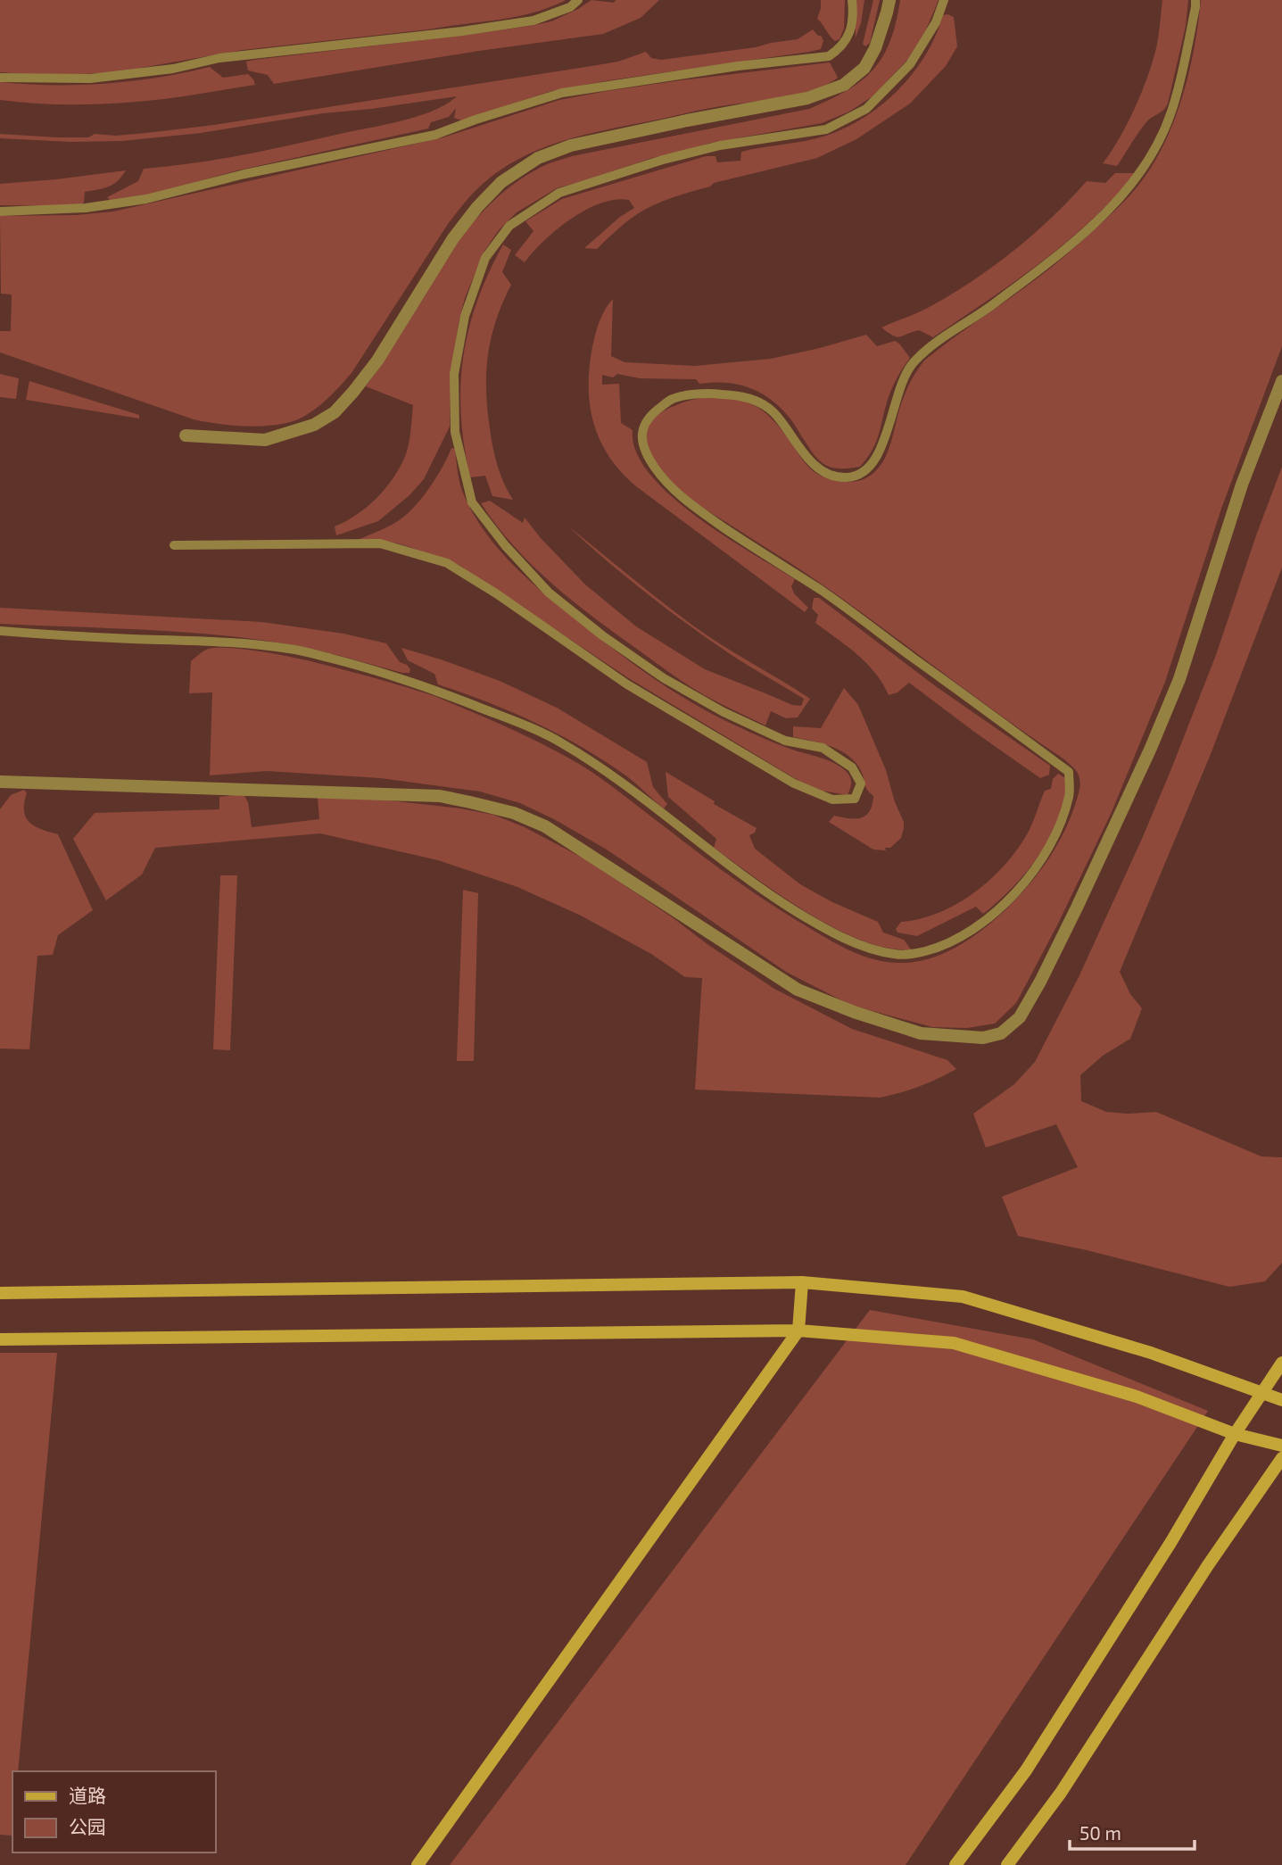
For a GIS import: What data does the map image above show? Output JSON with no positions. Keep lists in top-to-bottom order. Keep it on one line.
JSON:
{"legend":["道路","公园"],"scale_bar":"50 m"}
